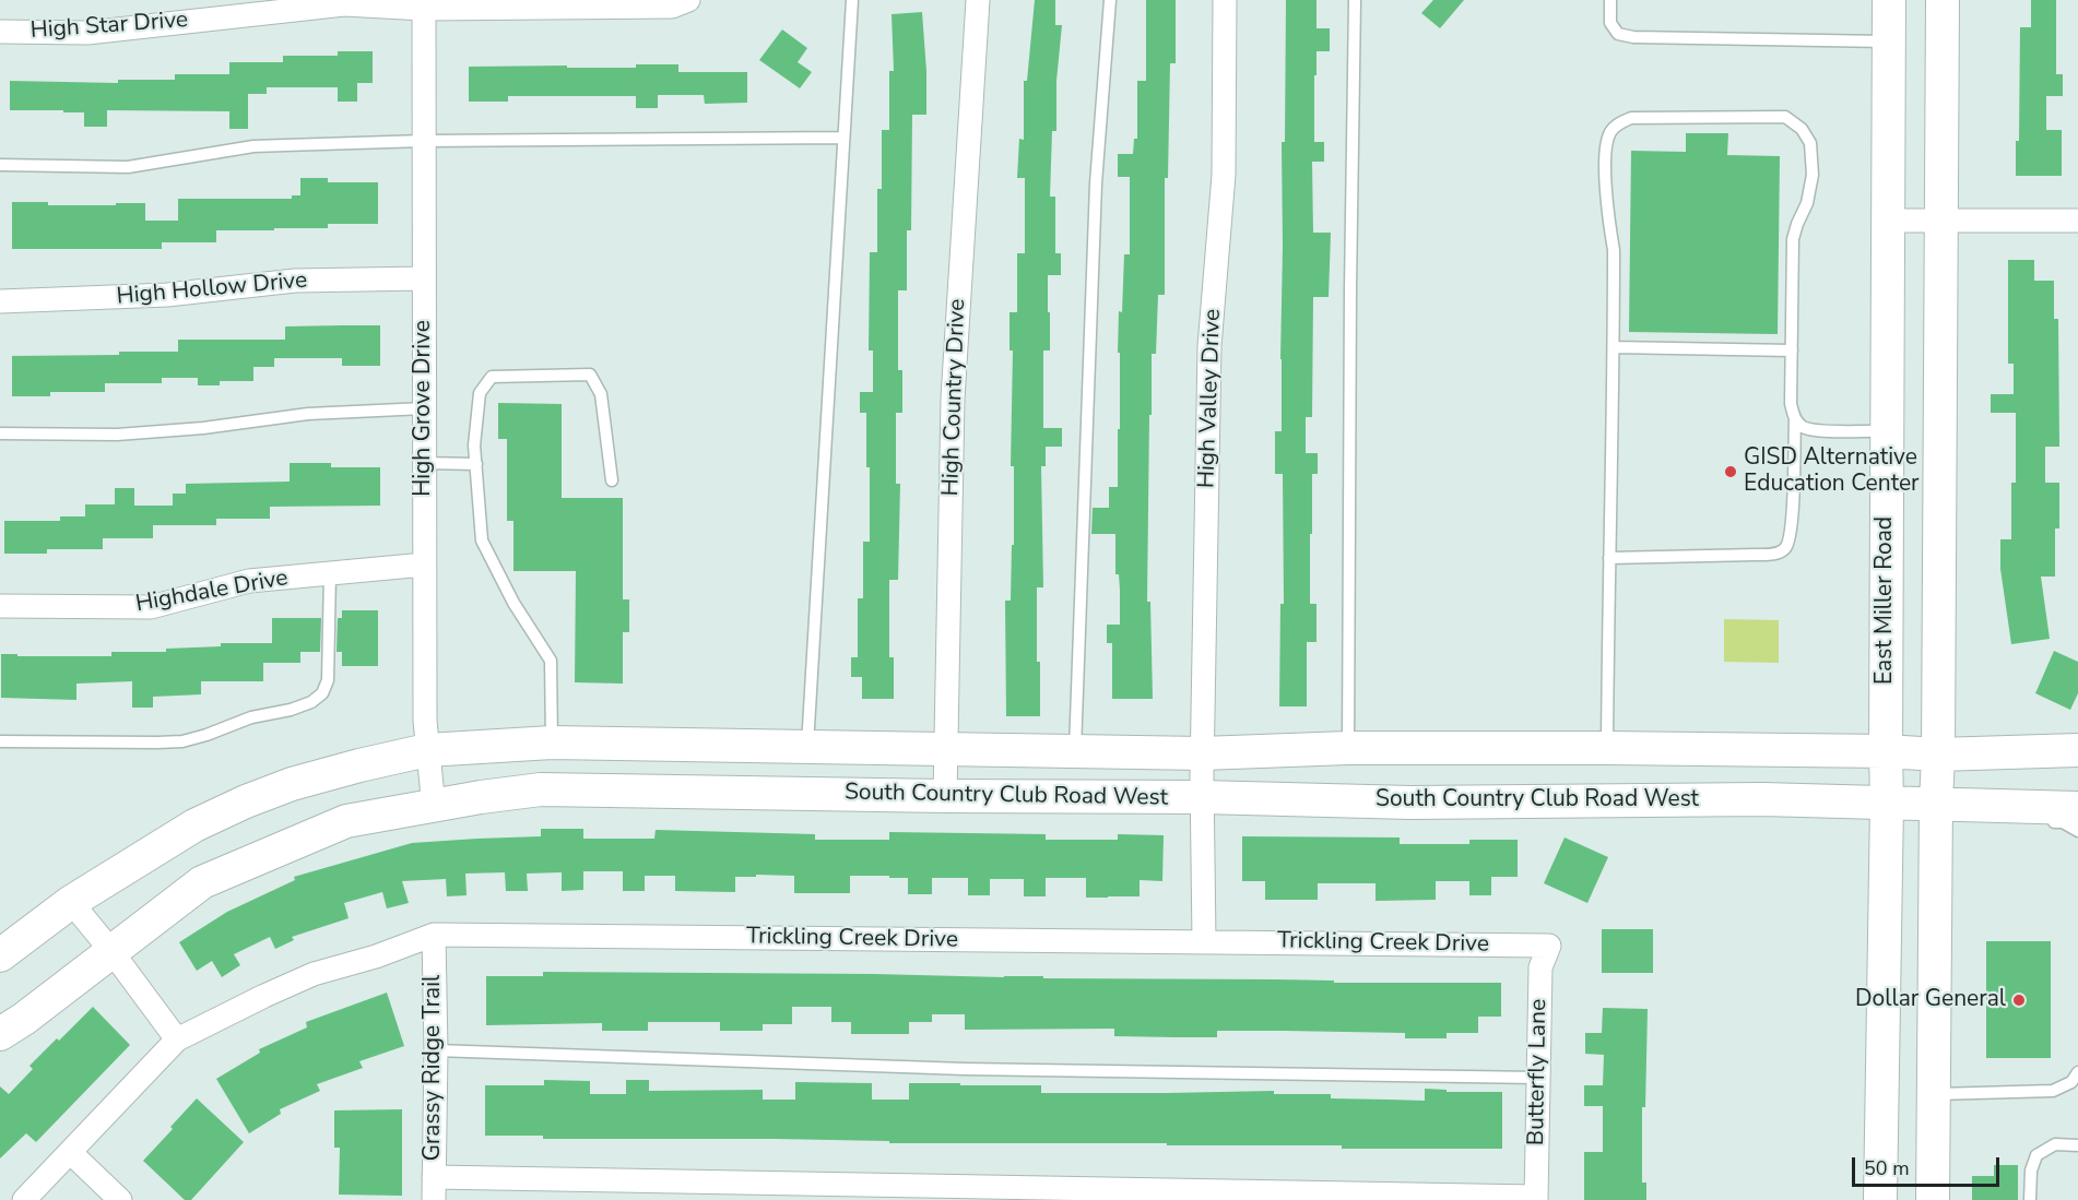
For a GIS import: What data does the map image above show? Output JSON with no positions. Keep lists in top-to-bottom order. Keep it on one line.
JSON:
{"streets":{"street":["High Star Drive","High Hollow Drive","High Country Drive","High Valley Drive","High Grove Drive","Highdale Drive","East Miller Road","South Country Club Road West","Trickling Creek Drive","Grassy Ridge Trail","Butterfly Lane"]},"crossings":[["High Star Drive","High Grove Drive"],["High Hollow Drive","High Grove Drive"],["High Country Drive","South Country Club Road West"],["High Valley Drive","South Country Club Road West"],["High Valley Drive","Trickling Creek Drive"],["High Grove Drive","Highdale Drive"],["High Grove Drive","South Country Club Road West"],["East Miller Road","South Country Club Road West"],["Trickling Creek Drive","Grassy Ridge Trail"],["Trickling Creek Drive","Butterfly Lane"]],"places":["GISD Alternative Education Center","Dollar General"],"scale_bar":"50 m"}
